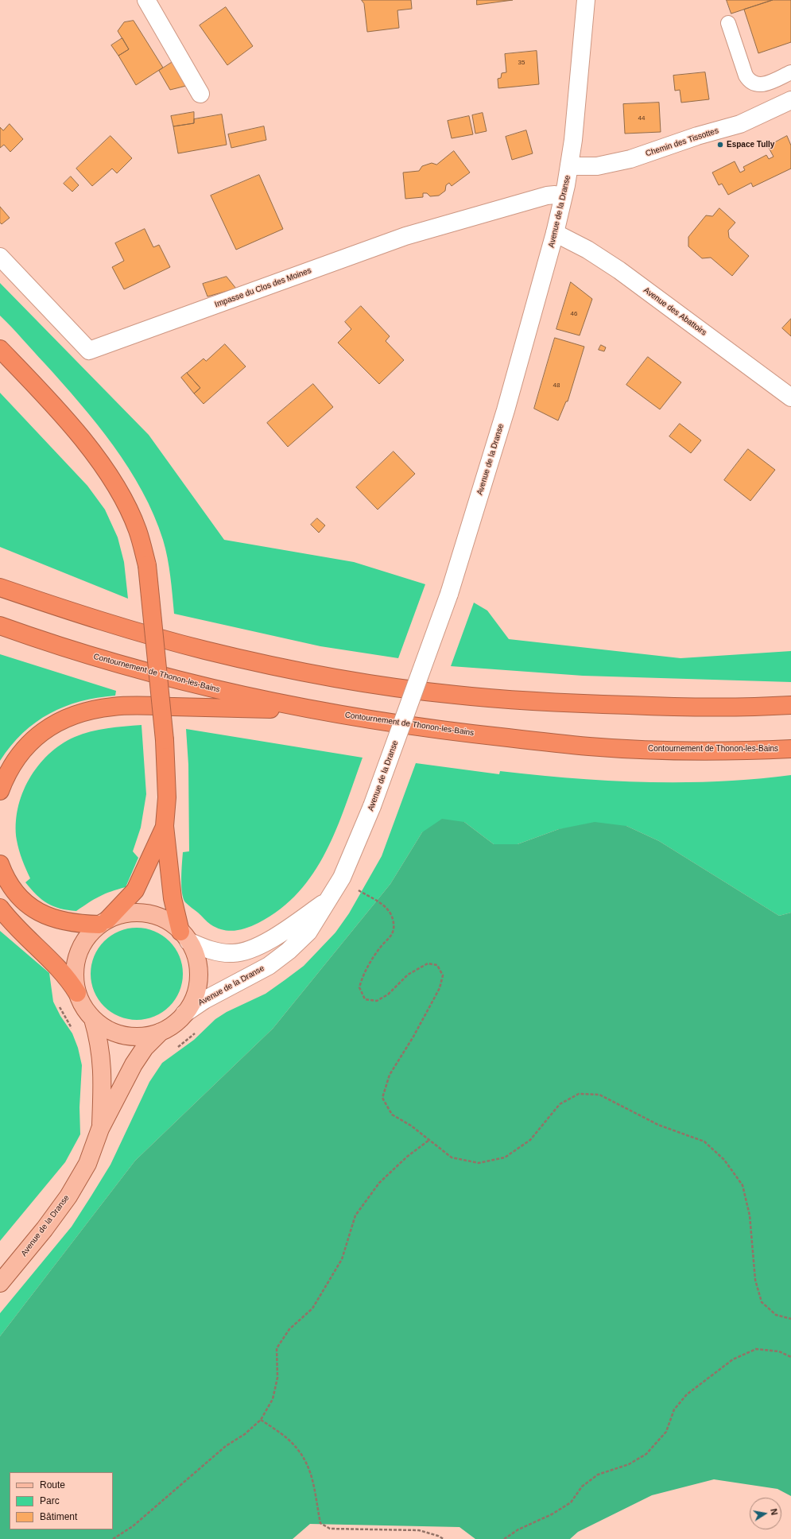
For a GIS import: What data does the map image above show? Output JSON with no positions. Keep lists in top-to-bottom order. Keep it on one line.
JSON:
{"streets":{"highway":["Contournement de Thonon-les-Bains"],"main road":["Chemin des Tissottes","Avenue de la Dranse","Impasse du Clos des Moines","Avenue des Abattoirs"]},"crossings":[["Chemin des Tissottes","Avenue de la Dranse"],["Avenue de la Dranse","Impasse du Clos des Moines"],["Avenue de la Dranse","Avenue des Abattoirs"]],"places":["Espace Tully"],"house_numbers":["35","44","46","48"],"legend":["Route","Parc","Bâtiment"],"north":"right"}
